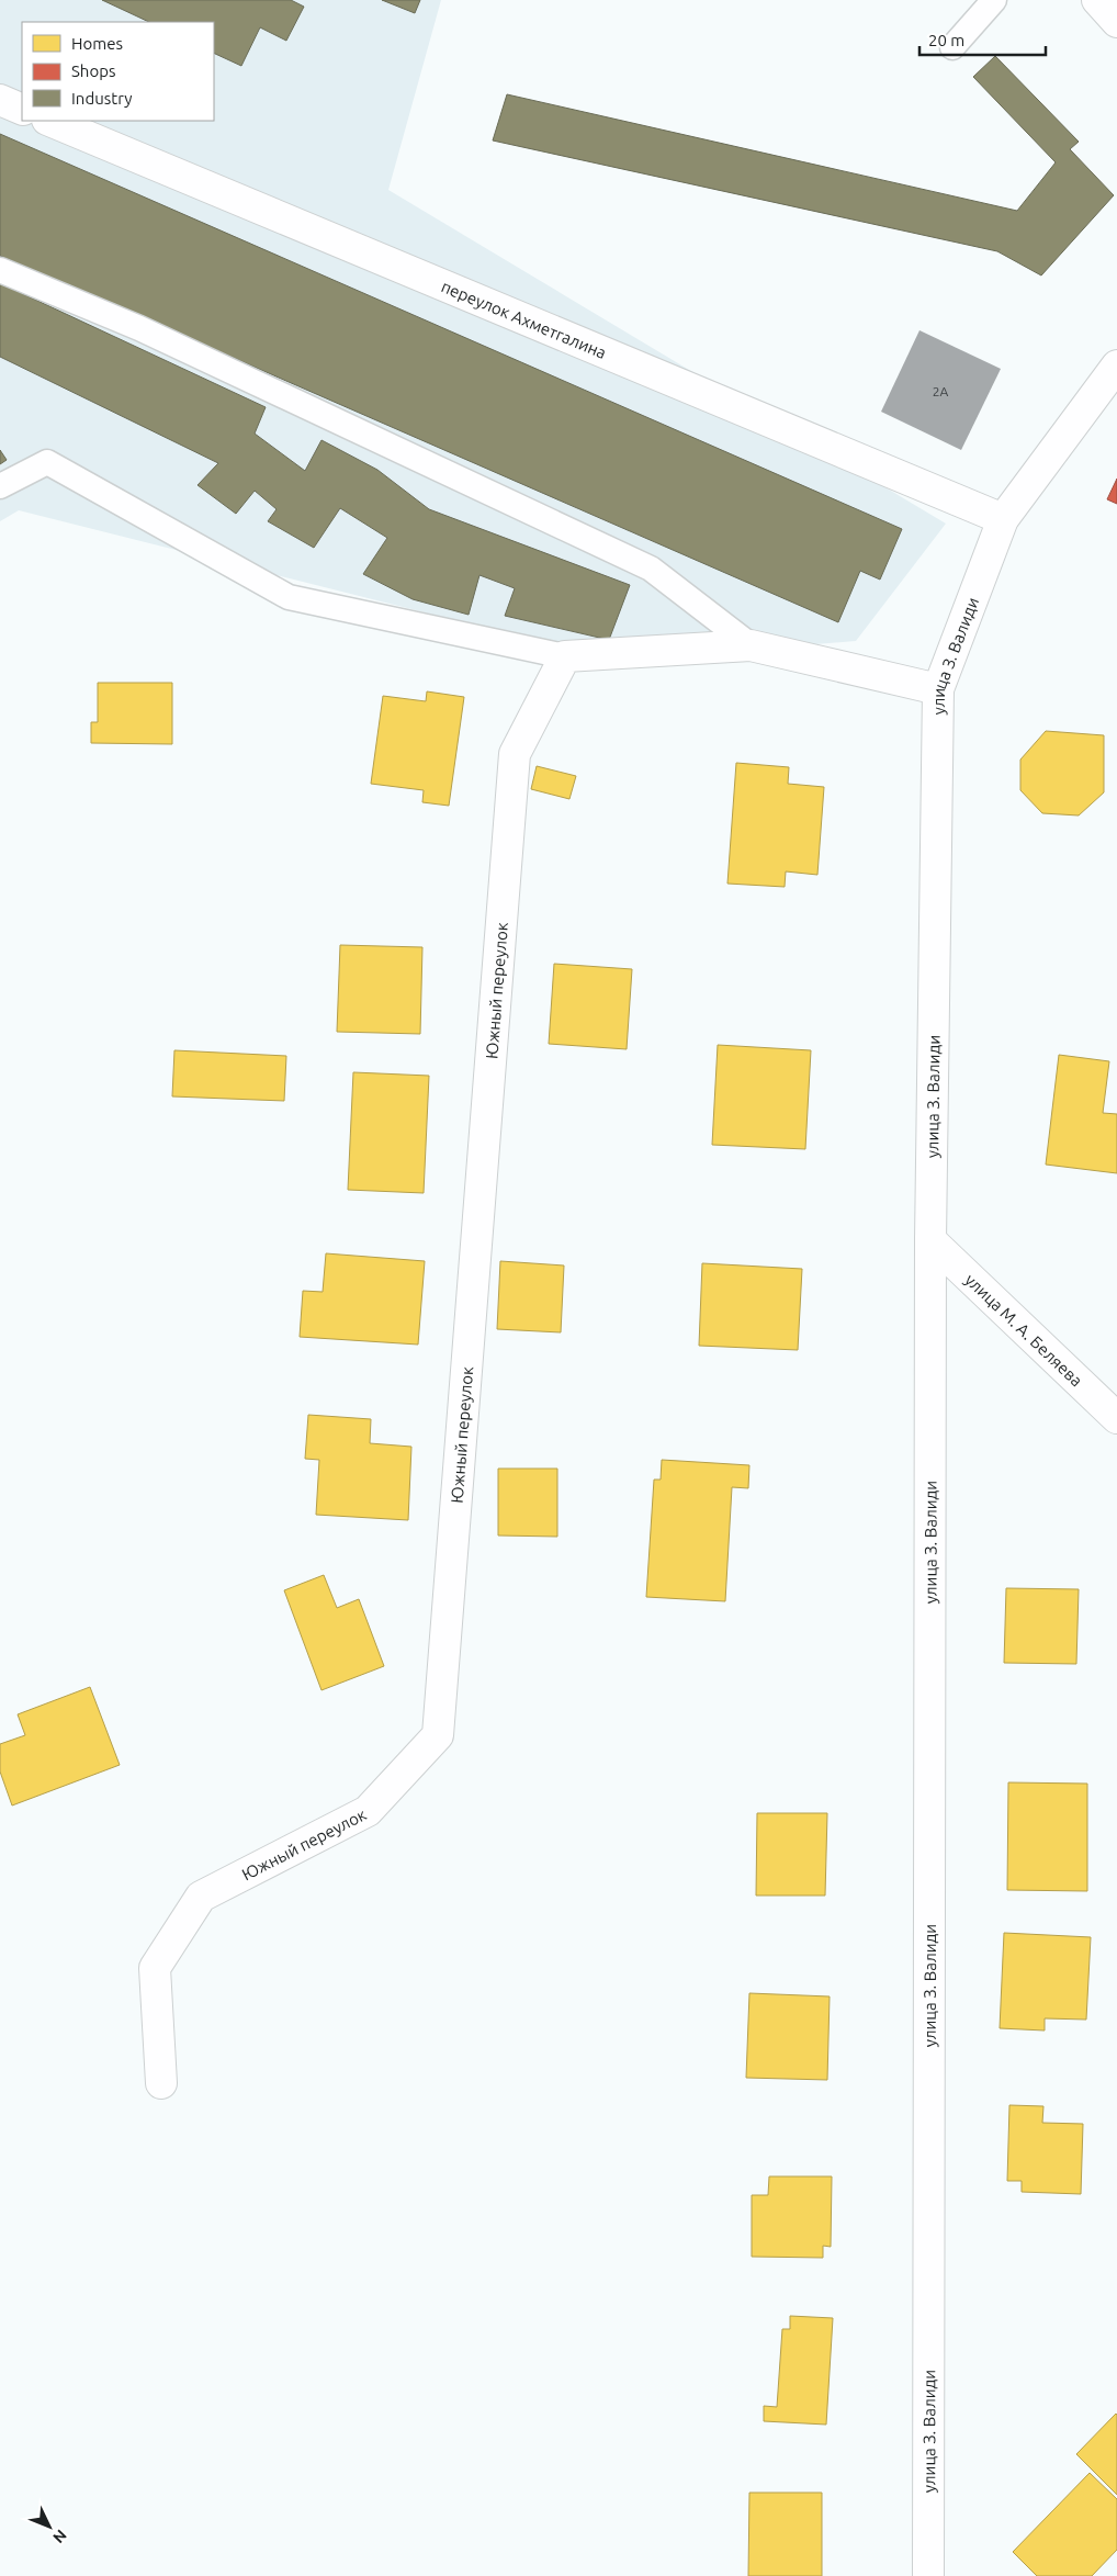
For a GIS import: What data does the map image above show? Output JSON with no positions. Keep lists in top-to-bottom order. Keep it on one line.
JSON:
{"streets":{"street":["переулок Ахметгалина","улица З. Валиди","Южный переулок","улица М. А. Беляева"]},"crossings":[["переулок Ахметгалина","улица З. Валиди"],["улица З. Валиди","улица М. А. Беляева"]],"house_numbers":["2А"],"legend":["Homes","Shops","Industry"],"scale_bar":"20 m","north":"bottom right"}
